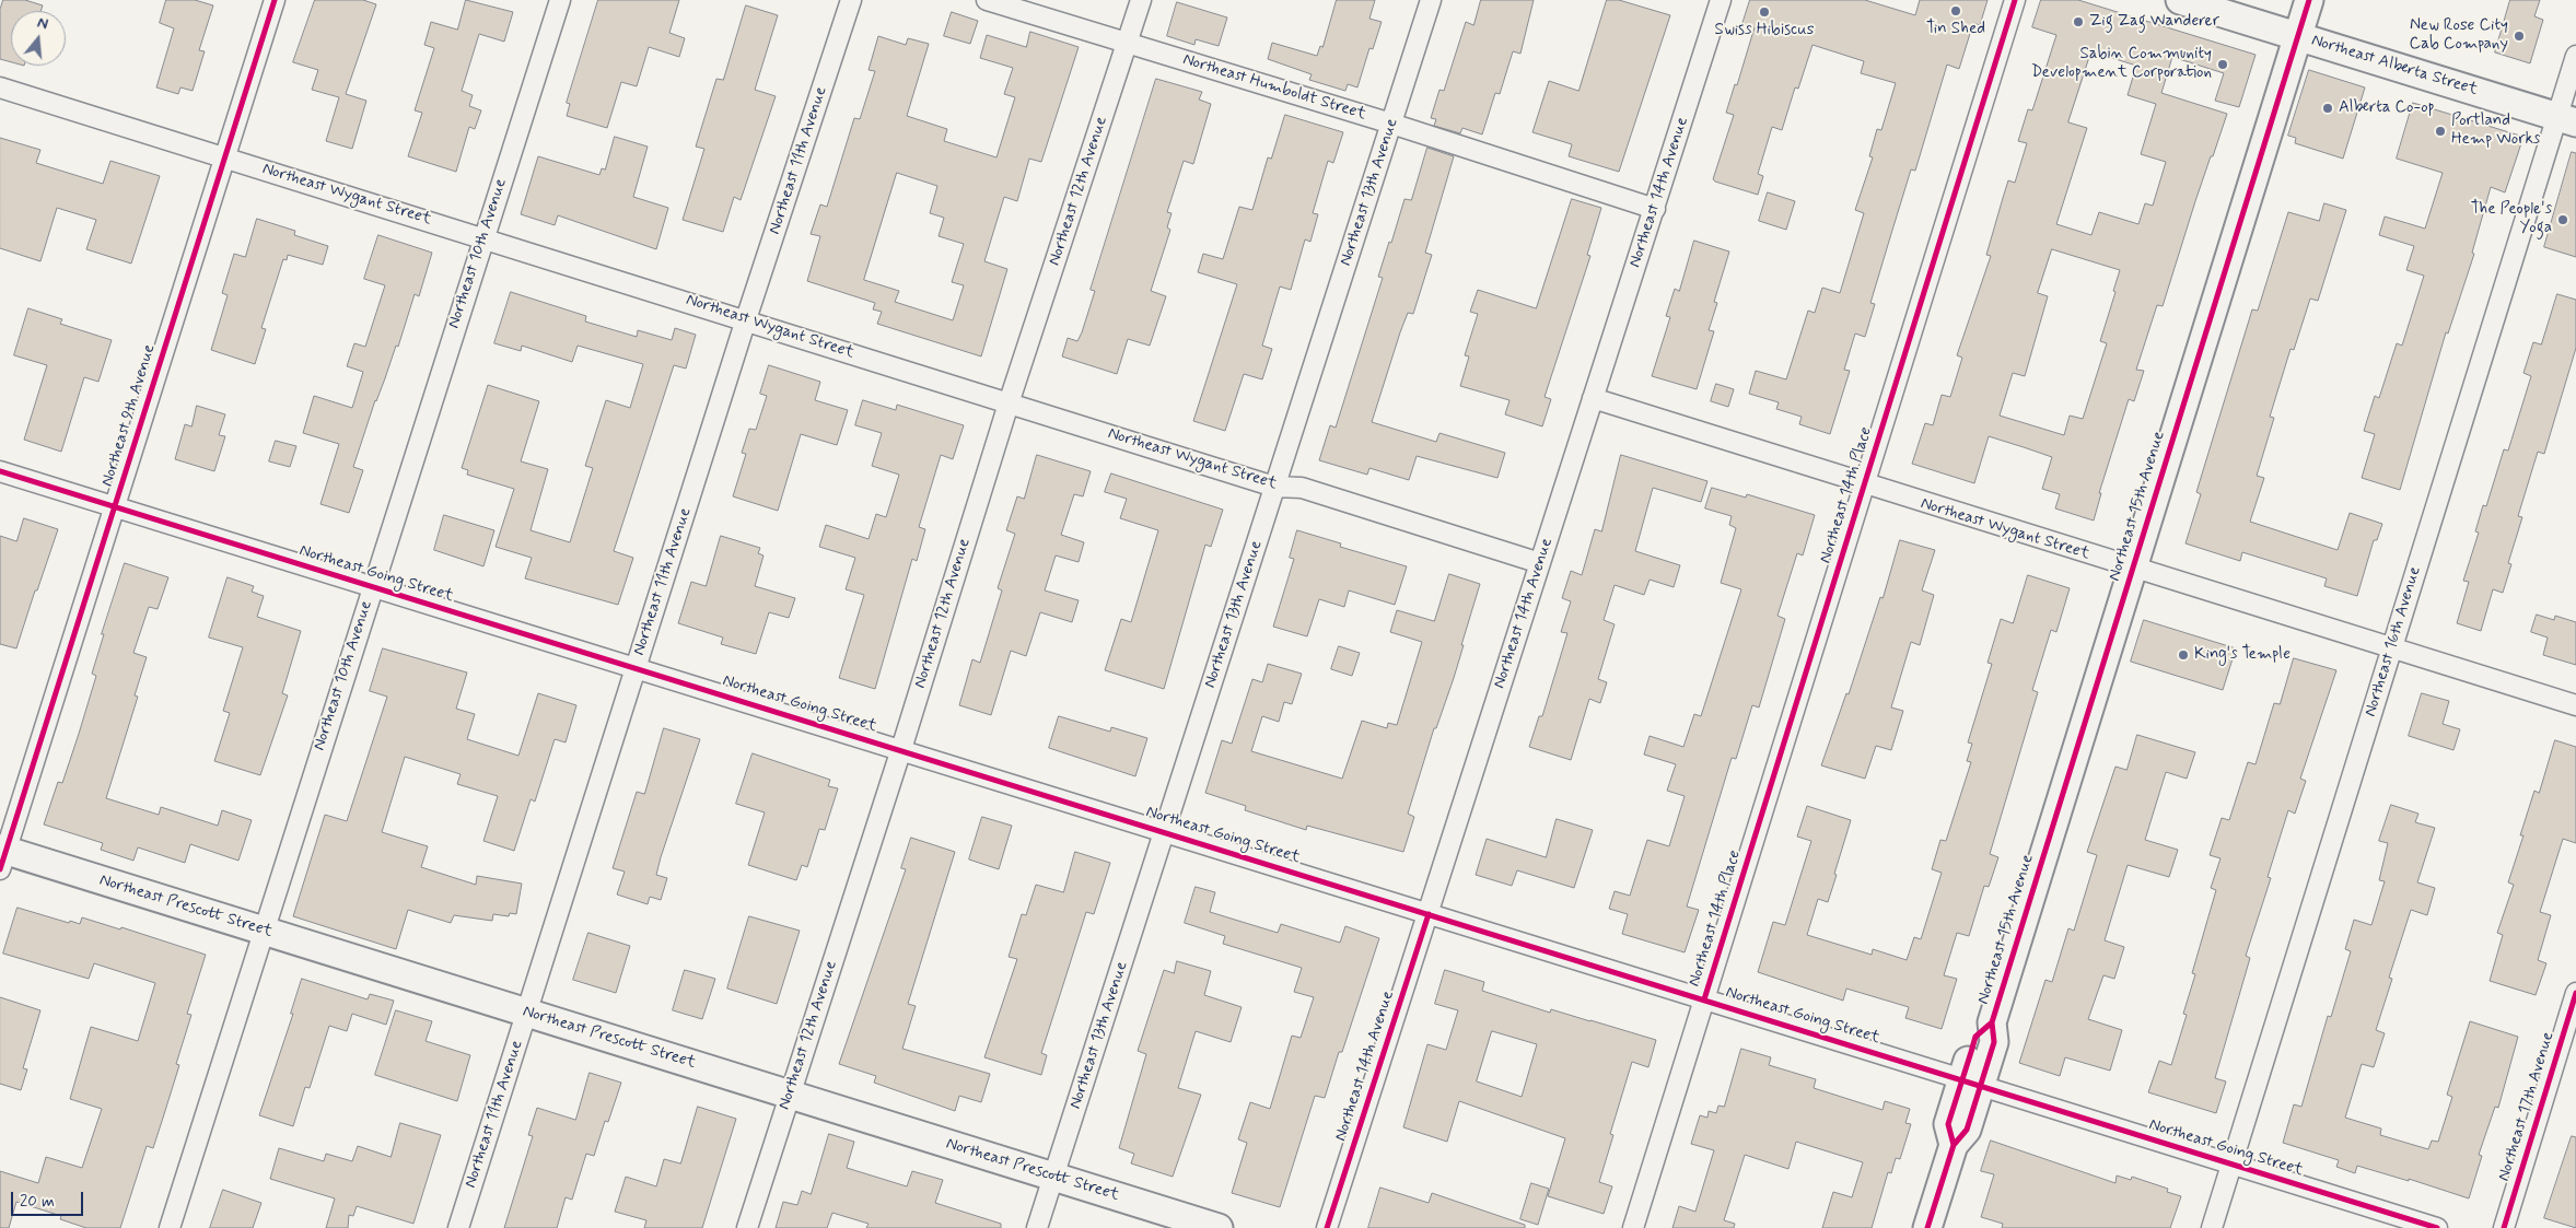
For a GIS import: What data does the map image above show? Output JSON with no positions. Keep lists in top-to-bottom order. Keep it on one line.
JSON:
{"streets":{"street":["Northeast Alberta Street","Northeast Humboldt Street","Northeast 11th Avenue","Northeast 12th Avenue","Northeast 13th Avenue","Northeast 14th Avenue","Northeast Wygant Street","Northeast 10th Avenue","Northeast 9th Avenue","Northeast 14th Place","Northeast 15th Avenue","Northeast Going Street","Northeast 16th Avenue","Northeast Prescott Street","Northeast 17th Avenue"]},"crossings":[["Northeast Alberta Street","Northeast 15th Avenue"],["Northeast Alberta Street","Northeast 16th Avenue"],["Northeast Humboldt Street","Northeast 12th Avenue"],["Northeast Humboldt Street","Northeast 13th Avenue"],["Northeast Humboldt Street","Northeast 14th Avenue"],["Northeast 11th Avenue","Northeast Wygant Street"],["Northeast 11th Avenue","Northeast Going Street"],["Northeast 11th Avenue","Northeast Prescott Street"],["Northeast 12th Avenue","Northeast Wygant Street"],["Northeast 12th Avenue","Northeast Going Street"],["Northeast 12th Avenue","Northeast Prescott Street"],["Northeast 13th Avenue","Northeast Wygant Street"],["Northeast 13th Avenue","Northeast Going Street"],["Northeast 13th Avenue","Northeast Prescott Street"],["Northeast 14th Avenue","Northeast Wygant Street"],["Northeast 14th Avenue","Northeast Going Street"],["Northeast Wygant Street","Northeast 10th Avenue"],["Northeast Wygant Street","Northeast 9th Avenue"],["Northeast Wygant Street","Northeast 14th Place"],["Northeast Wygant Street","Northeast 15th Avenue"],["Northeast Wygant Street","Northeast 16th Avenue"],["Northeast 10th Avenue","Northeast Going Street"],["Northeast 10th Avenue","Northeast Prescott Street"],["Northeast 9th Avenue","Northeast Going Street"],["Northeast 9th Avenue","Northeast Prescott Street"],["Northeast 14th Place","Northeast Going Street"],["Northeast 15th Avenue","Northeast Going Street"],["Northeast Going Street","Northeast 16th Avenue"]],"places":["Tin Shed","Swiss Hibiscus","Zig Zag Wanderer","New Rose City Cab Company","Sabin Community Development Corporation","Alberta Co-op","Portland Hemp Works","The People's Yoga","King's Temple"],"scale_bar":"20 m","north":"top"}
